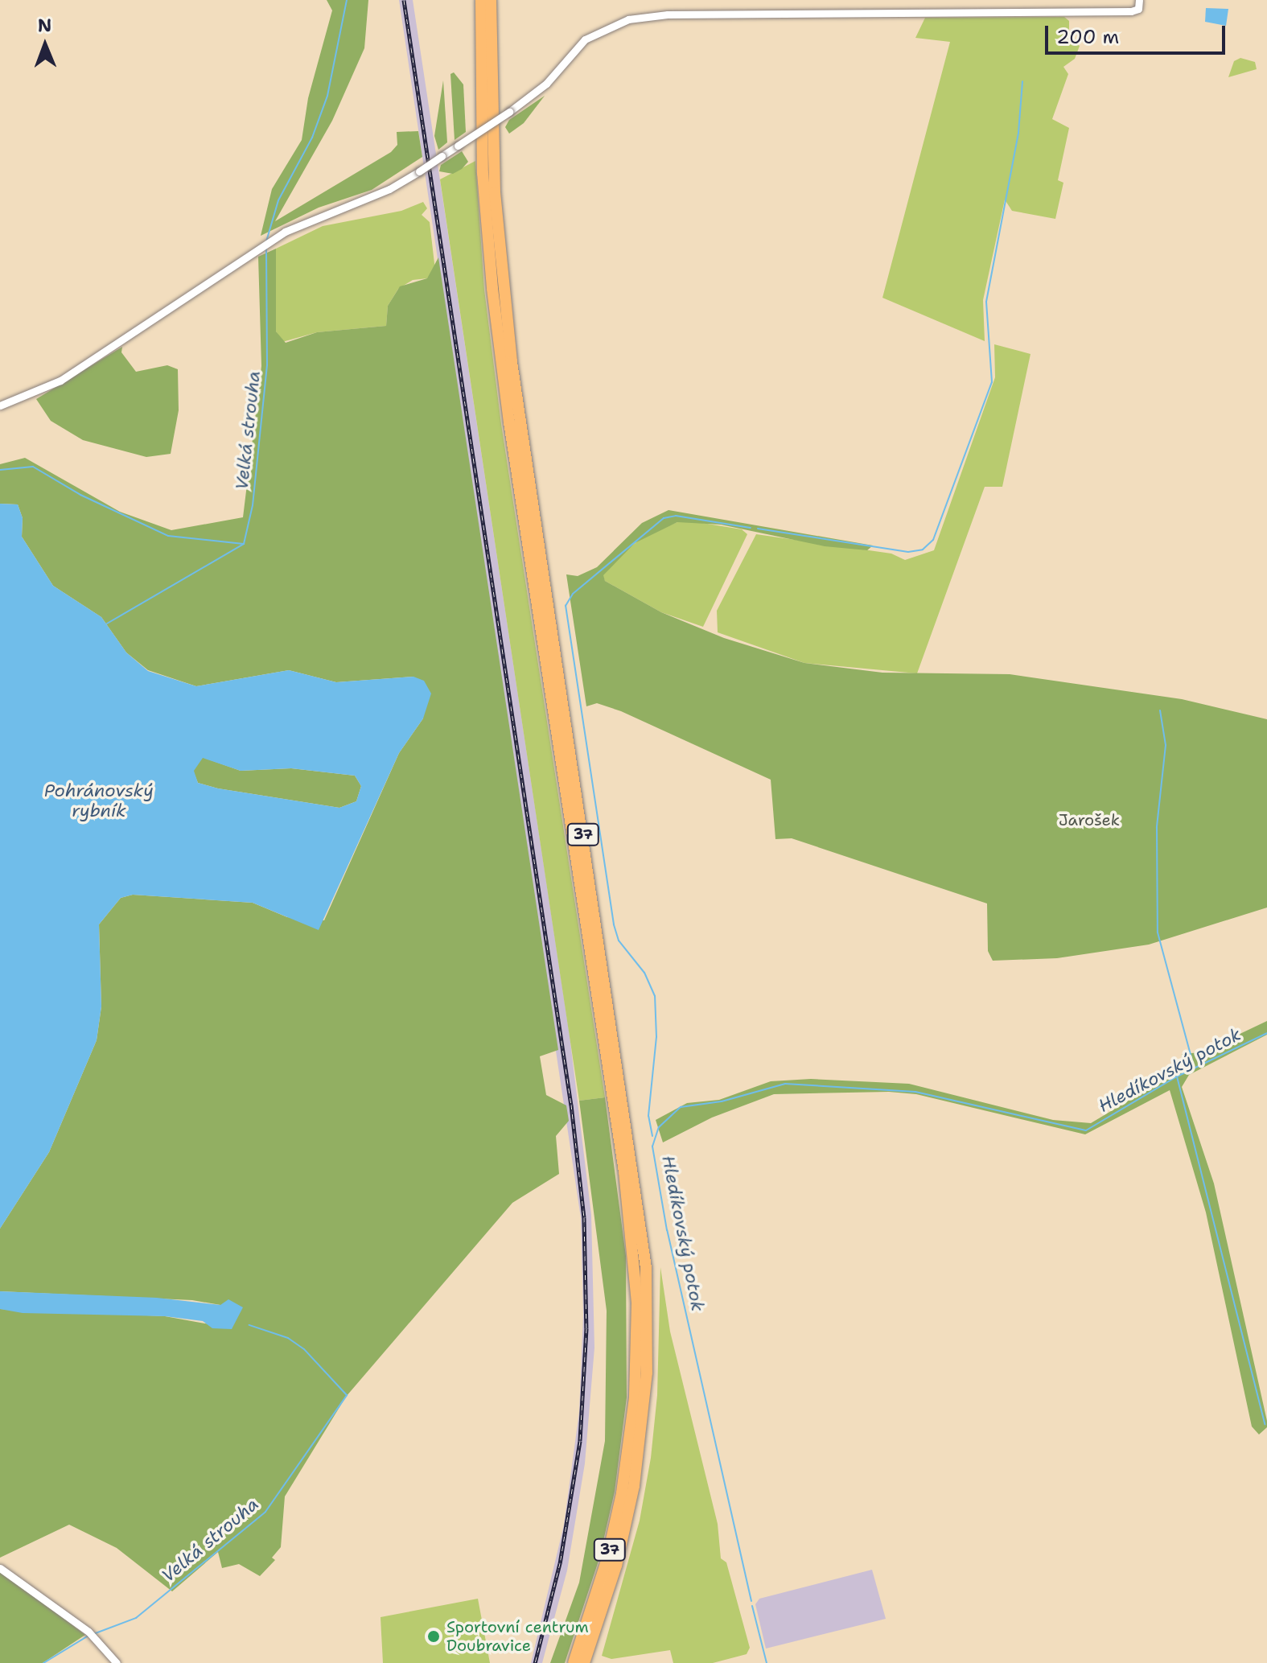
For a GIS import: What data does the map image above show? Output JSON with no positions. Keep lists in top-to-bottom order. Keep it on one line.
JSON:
{"streets":{"highway":["37"]},"water":["Velká strouha","Pohránovský rybník","Hledíkovský potok"],"parks":["Jarošek"],"places":["Sportovní centrum Doubravice"],"scale_bar":"200 m","north":"top"}
